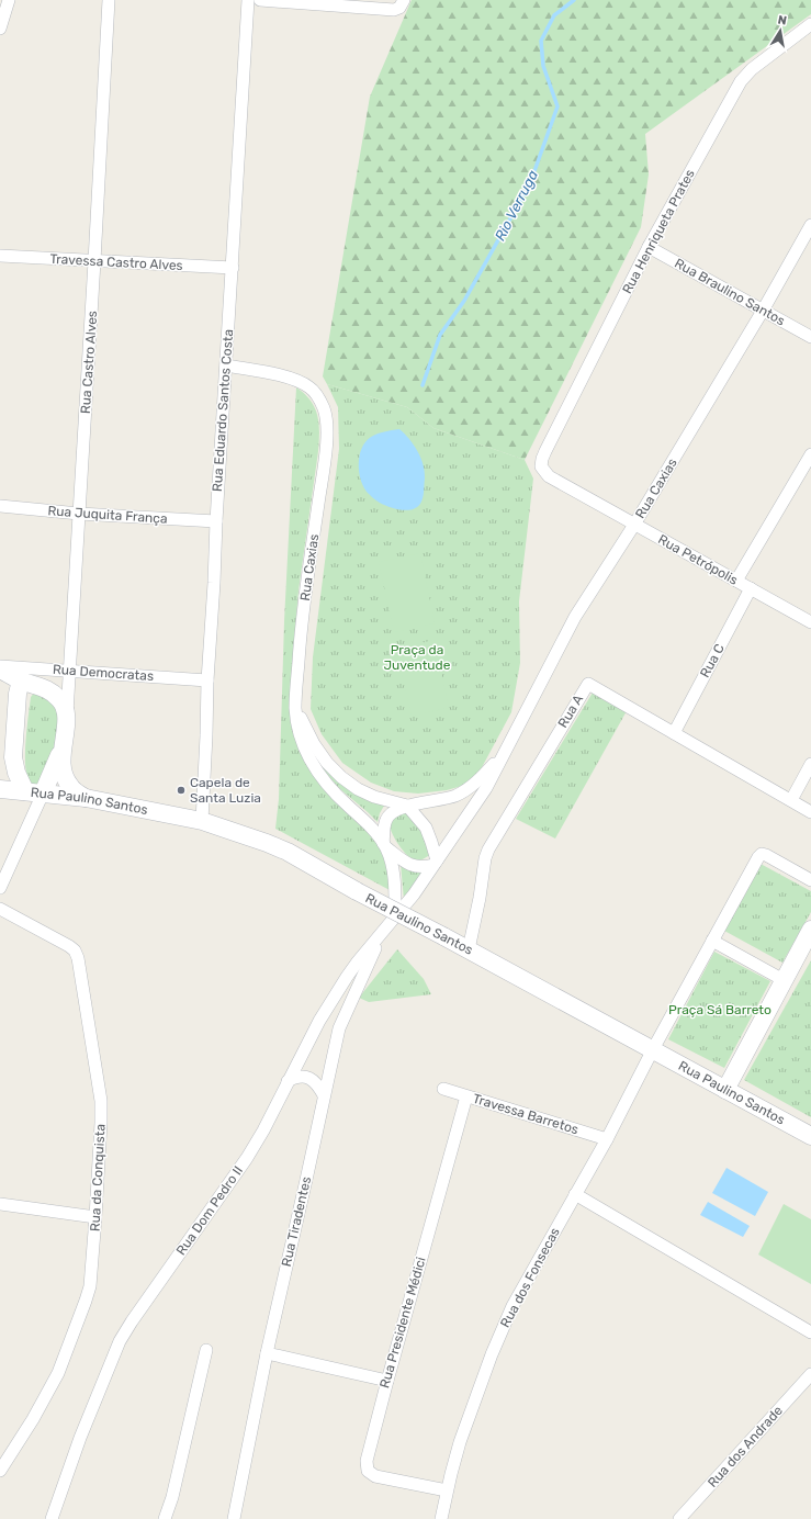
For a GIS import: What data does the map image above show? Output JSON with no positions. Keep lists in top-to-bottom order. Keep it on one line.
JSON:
{"streets":{"main road":["Rua Paulino Santos"],"street":["Rua Henriqueta Prates","Travessa Castro Alves","Rua Braulino Santos","Rua Castro Alves","Rua Eduardo Santos Costa","Rua Caxias","Rua Juquita França","Rua Petrópolis","Rua C","Rua Democratas","Rua A","Travessa Barretos","Rua da Conquista","Rua Dom Pedro II","Rua Tiradentes","Rua dos Fonsecas","Rua Presidente Médici","Rua dos Andrade"]},"crossings":[["Rua Henriqueta Prates","Rua Braulino Santos"],["Rua Henriqueta Prates","Rua Petrópolis"],["Travessa Castro Alves","Rua Castro Alves"],["Travessa Castro Alves","Rua Eduardo Santos Costa"],["Rua Braulino Santos","Rua Caxias"],["Rua Castro Alves","Rua Juquita França"],["Rua Castro Alves","Rua Democratas"],["Rua Eduardo Santos Costa","Rua Caxias"],["Rua Eduardo Santos Costa","Rua Juquita França"],["Rua Eduardo Santos Costa","Rua Democratas"],["Rua Eduardo Santos Costa","Rua Paulino Santos"],["Rua Caxias","Rua Petrópolis"],["Rua Caxias","Rua Dom Pedro II"],["Rua Petrópolis","Rua C"],["Rua C","Rua A"],["Rua A","Rua Paulino Santos"],["Rua Paulino Santos","Rua dos Fonsecas"],["Travessa Barretos","Rua dos Fonsecas"],["Travessa Barretos","Rua Presidente Médici"],["Rua Dom Pedro II","Rua Tiradentes"],["Rua dos Fonsecas","Rua Presidente Médici"]],"water":["Rio Verruga"],"parks":["Praça da Juventude","Praça Sá Barreto"],"places":["Capela de Santa Luzia"],"north":"top"}
